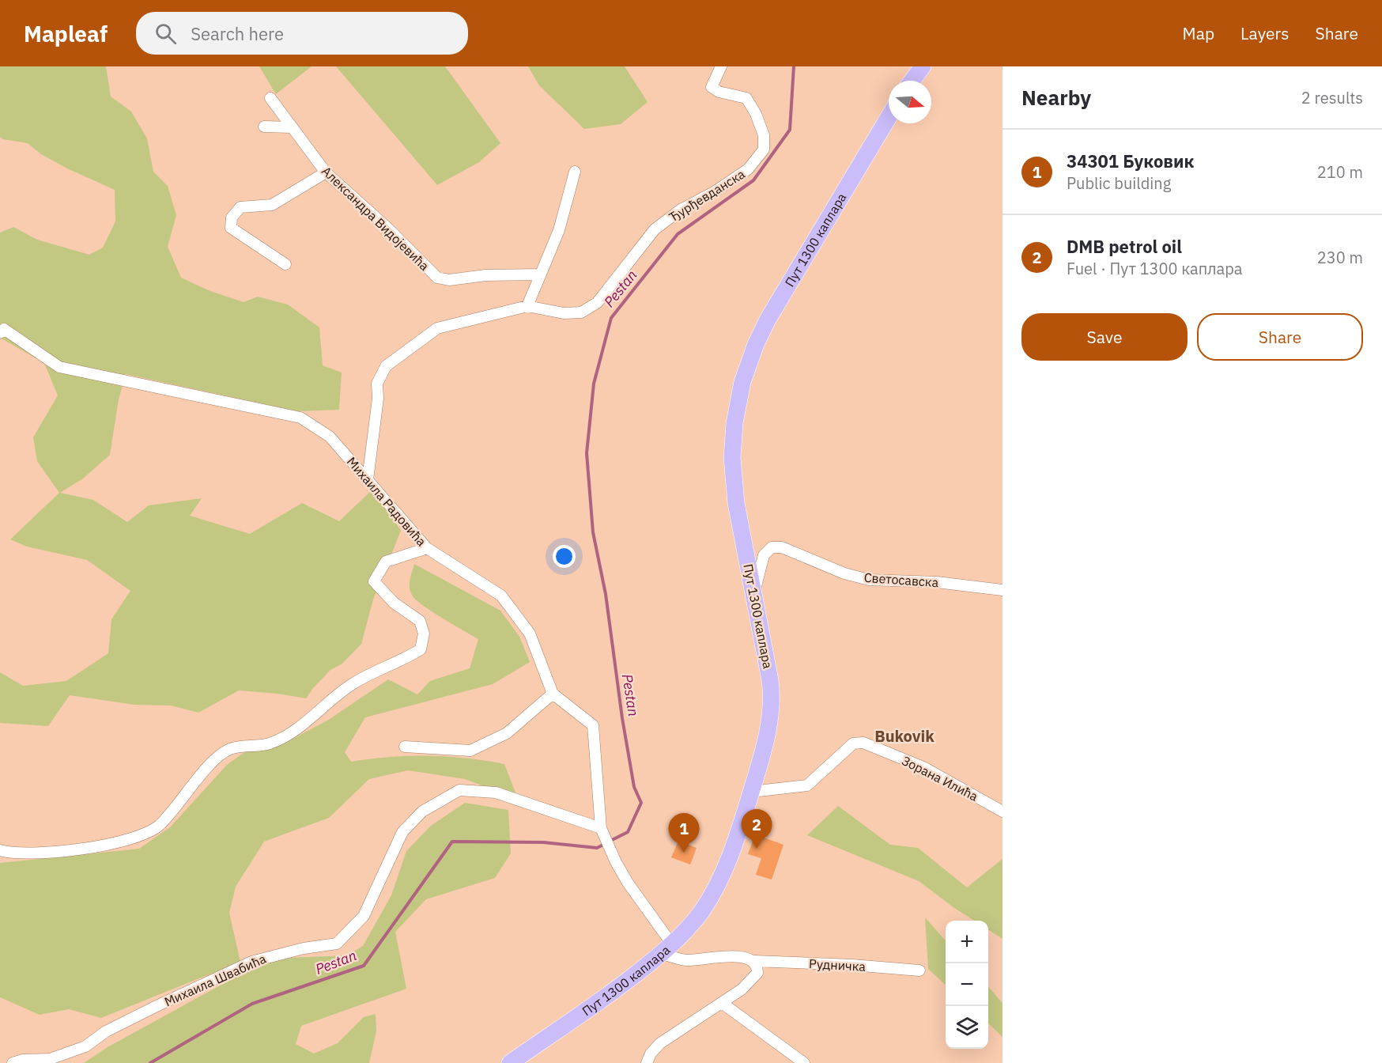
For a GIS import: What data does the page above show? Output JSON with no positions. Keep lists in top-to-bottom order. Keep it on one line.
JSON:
{"streets":{"main road":["Пут 1300 каплара"],"street":["Ђурђевданска","Александра Видојевића","Михаила Радовића","Светосавска","Зорана Илића","Рудничка","Михаила Швабића"]},"crossings":[["Ђурђевданска","Михаила Радовића"],["Пут 1300 каплара","Светосавска"],["Пут 1300 каплара","Зорана Илића"],["Пут 1300 каплара","Рудничка"]],"districts":["Bukovik"],"water":["Pestan"],"north":"right","page":{"header":"Mapleaf","search":"Search here","nav":["Map","Layers","Share"],"heading":["Nearby","2 results"],"list":[{"mark":"1","name":"34301 Буковик","note":"Public building","value":"210 m"},{"mark":"2","name":"DMB petrol oil","note":"Fuel · Пут 1300 каплара","value":"230 m"}],"buttons":["Save","Share"],"pins":["2","1"],"map_buttons":["+","−"]}}
